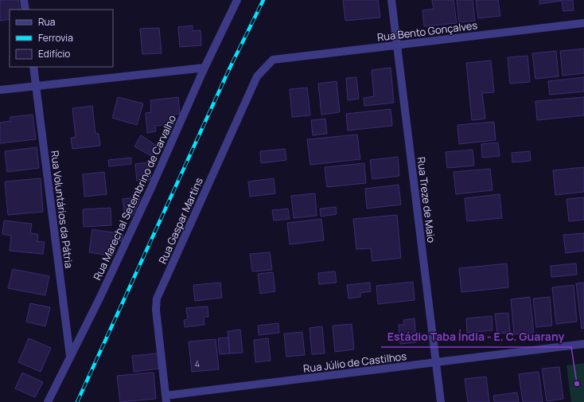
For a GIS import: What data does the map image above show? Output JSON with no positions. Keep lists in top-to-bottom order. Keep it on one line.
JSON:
{"streets":{"street":["Rua Bento Gonçalves","Rua Marechal Setembrino de Carvalho","Rua Treze de Maio","Rua Voluntários da Pátria","Rua Gaspar Martins","Rua Júlio de Castilhos"]},"crossings":[["Rua Bento Gonçalves","Rua Treze de Maio"],["Rua Bento Gonçalves","Rua Gaspar Martins"],["Rua Marechal Setembrino de Carvalho","Rua Voluntários da Pátria"],["Rua Treze de Maio","Rua Júlio de Castilhos"],["Rua Gaspar Martins","Rua Júlio de Castilhos"]],"places":["Estádio Taba Índia - E. C. Guarany"],"house_numbers":["4"],"legend":["Rua","Ferrovia","Edifício"]}
